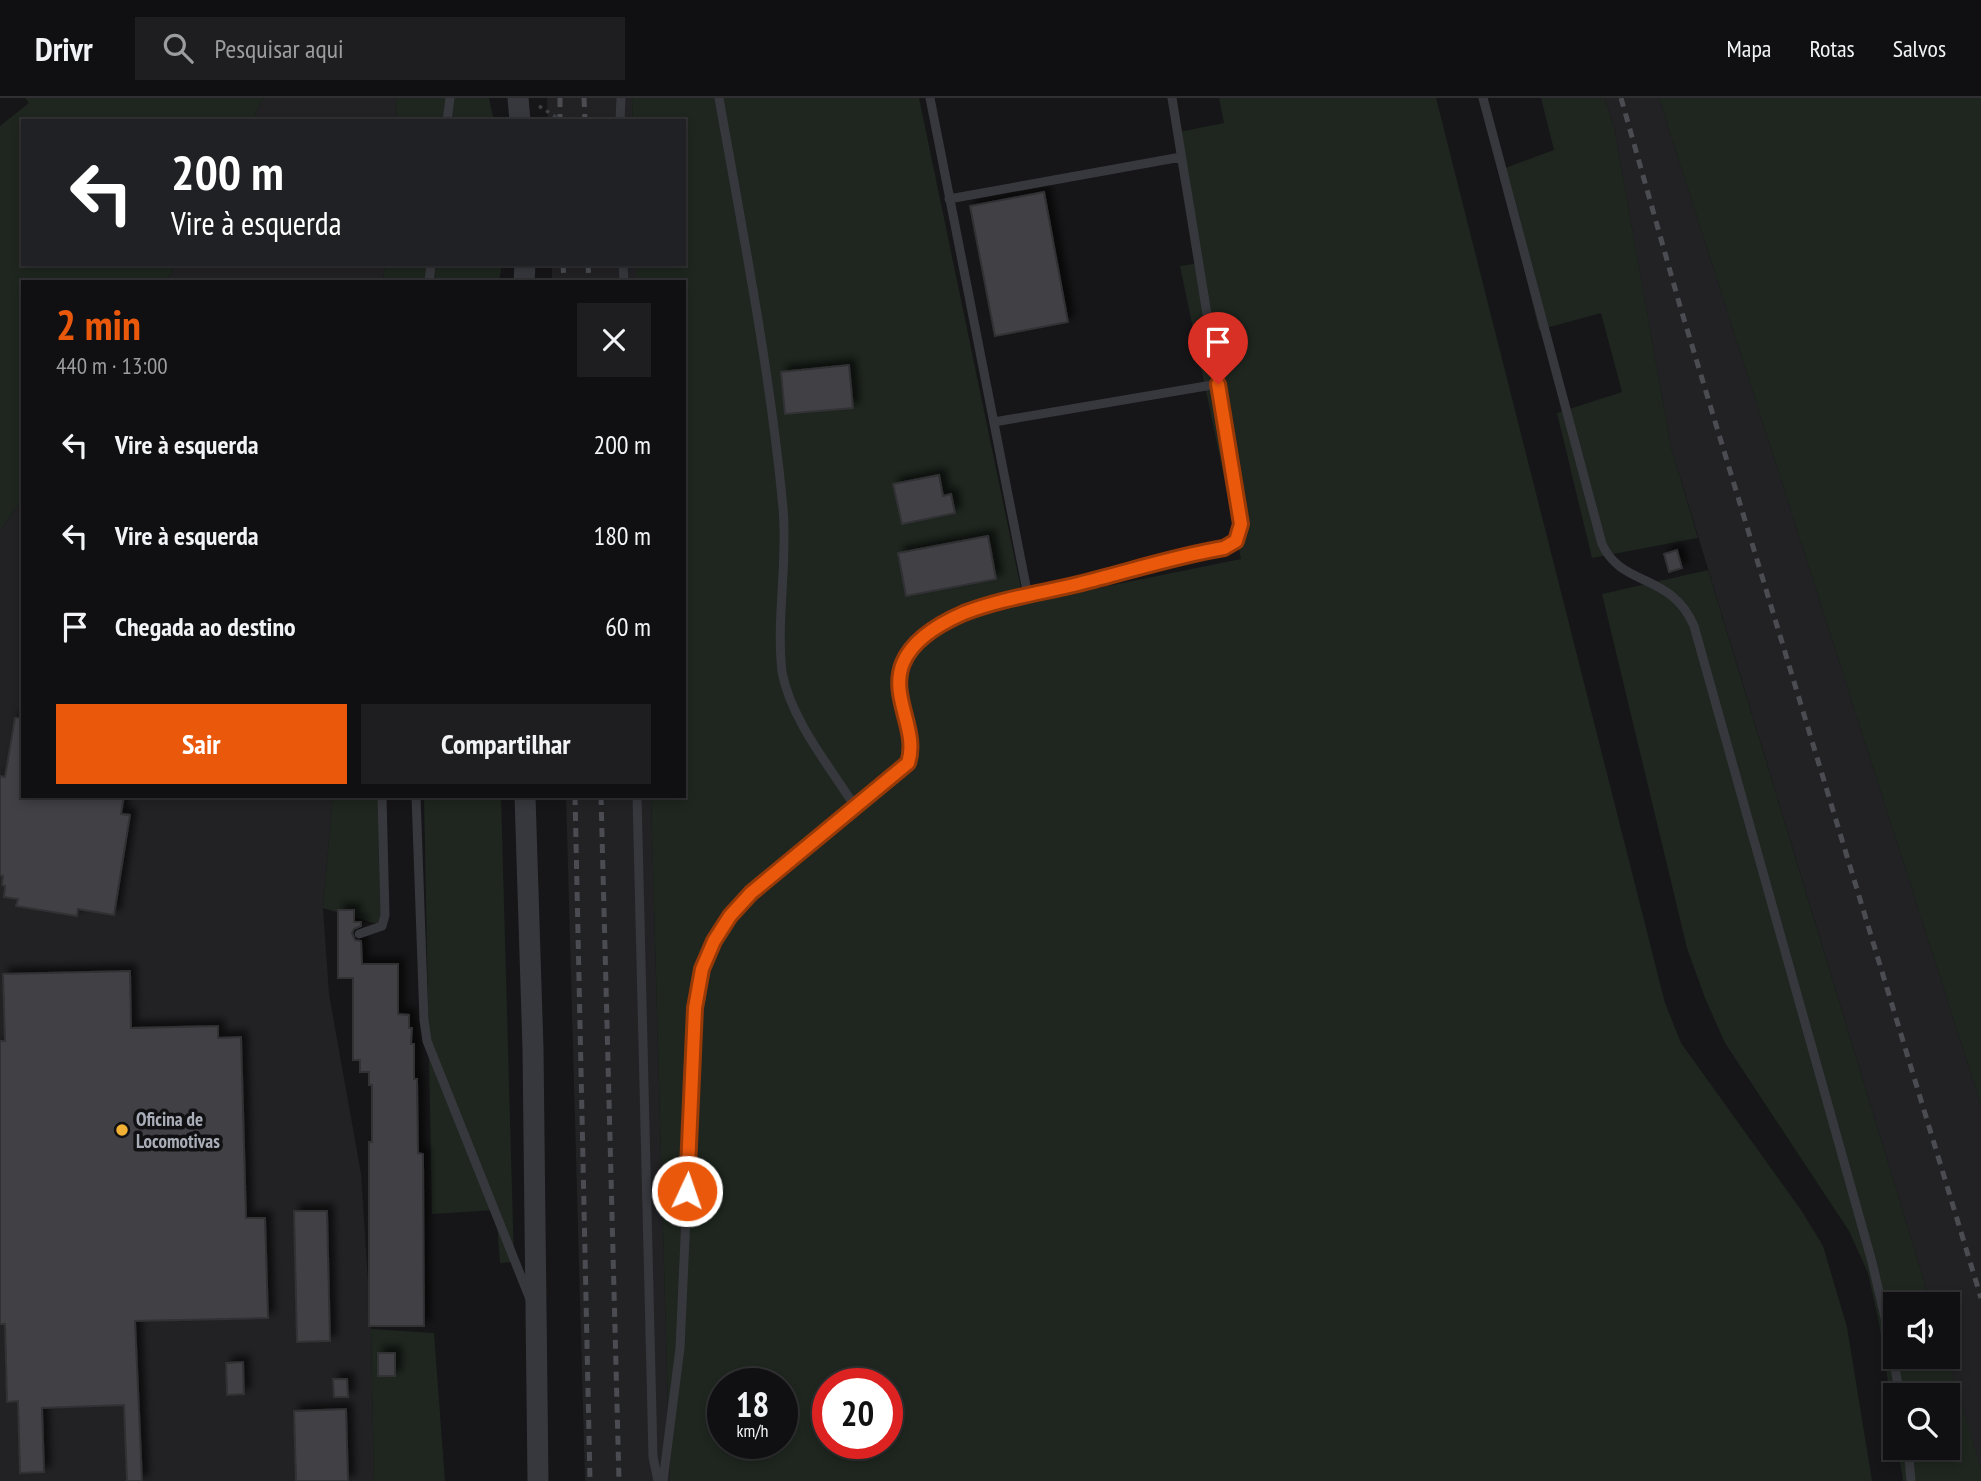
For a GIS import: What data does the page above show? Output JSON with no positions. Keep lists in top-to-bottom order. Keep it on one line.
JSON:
{"places":["Oficina de Locomotivas"],"page":{"header":"Drivr","search":"Pesquisar aqui","nav":["Mapa","Rotas","Salvos"],"turn":["200 m","Vire à esquerda"],"heading":["2 min","440 m · 13:00"],"list":[{"name":"Vire à esquerda","value":"200 m"},{"name":"Vire à esquerda","value":"180 m"},{"name":"Chegada ao destino","value":"60 m"}],"buttons":["Sair","Compartilhar"],"speed":"18 km/h","limit":"20"}}
